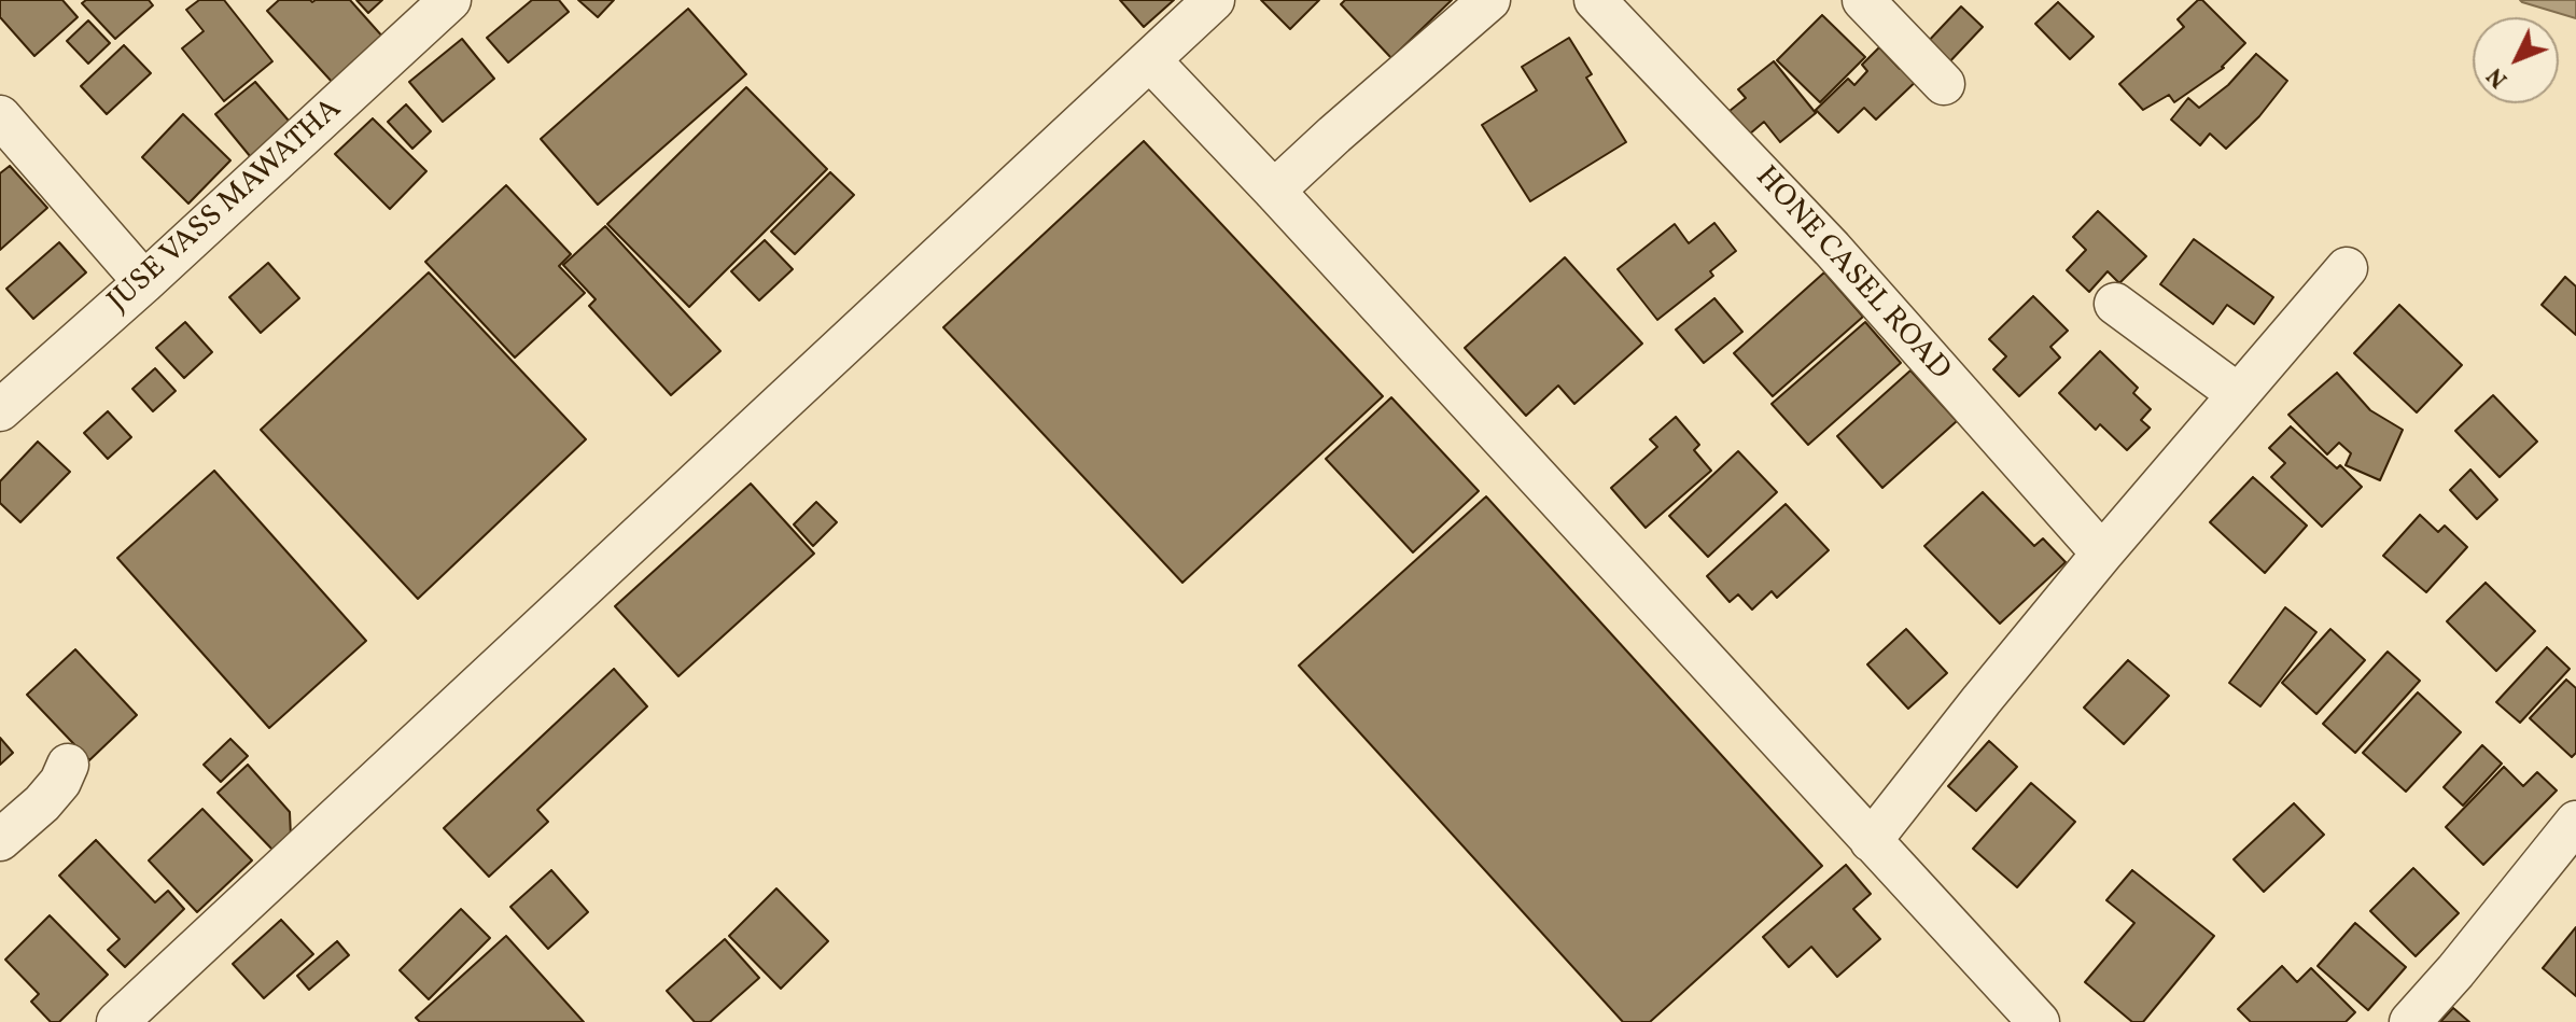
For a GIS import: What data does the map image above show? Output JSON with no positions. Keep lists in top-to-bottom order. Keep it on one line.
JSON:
{"streets":{"street":["JUSE VASS MAWATHA","HONE CASEL ROAD"]},"north":"bottom left"}
